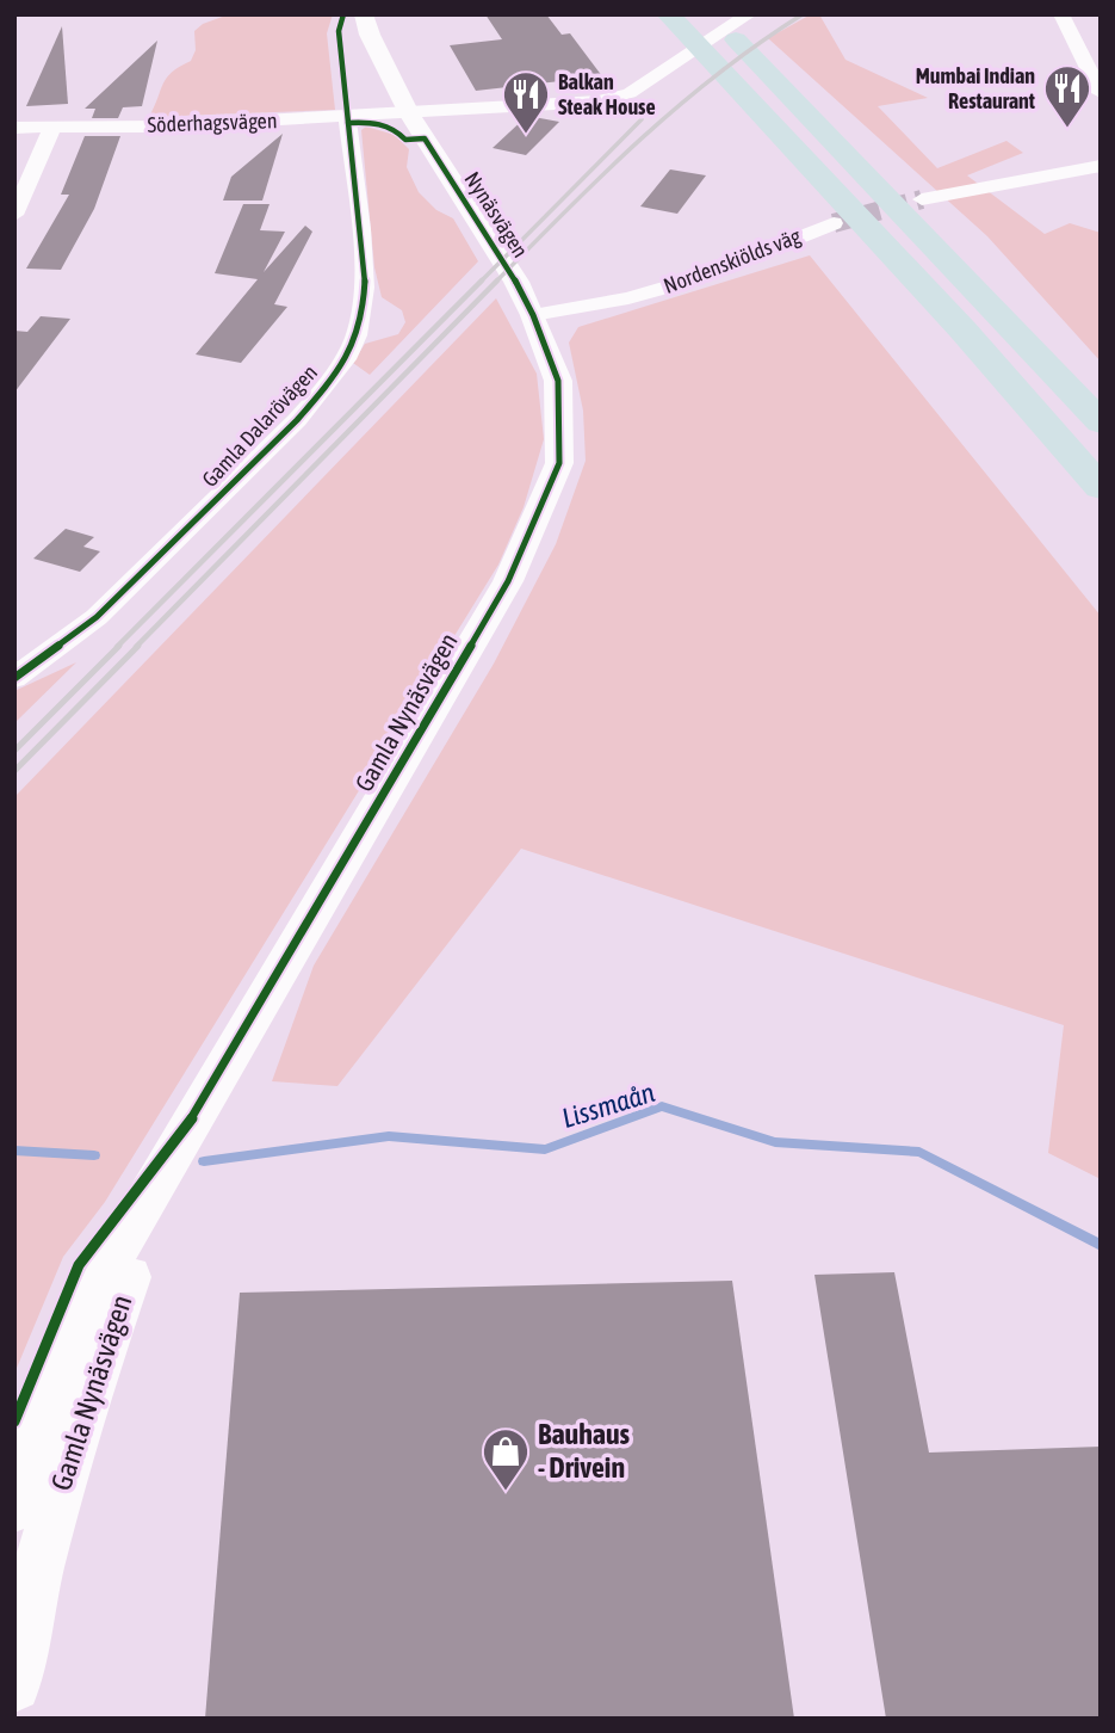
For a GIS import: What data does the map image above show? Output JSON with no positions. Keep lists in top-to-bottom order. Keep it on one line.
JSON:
{"streets":{"street":["Söderhagsvägen","Nynäsvägen","Nordenskiölds väg","Gamla Dalarövägen","Gamla Nynäsvägen"]},"crossings":[["Söderhagsvägen","Nynäsvägen"],["Söderhagsvägen","Gamla Dalarövägen"],["Nynäsvägen","Nordenskiölds väg"],["Nynäsvägen","Gamla Nynäsvägen"],["Nordenskiölds väg","Gamla Nynäsvägen"]],"water":["Lissmaån"],"places":{"restaurant":["Mumbai Indian Restaurant","Balkan Steak House"],"shop":["Bauhaus - Drivein"]}}
